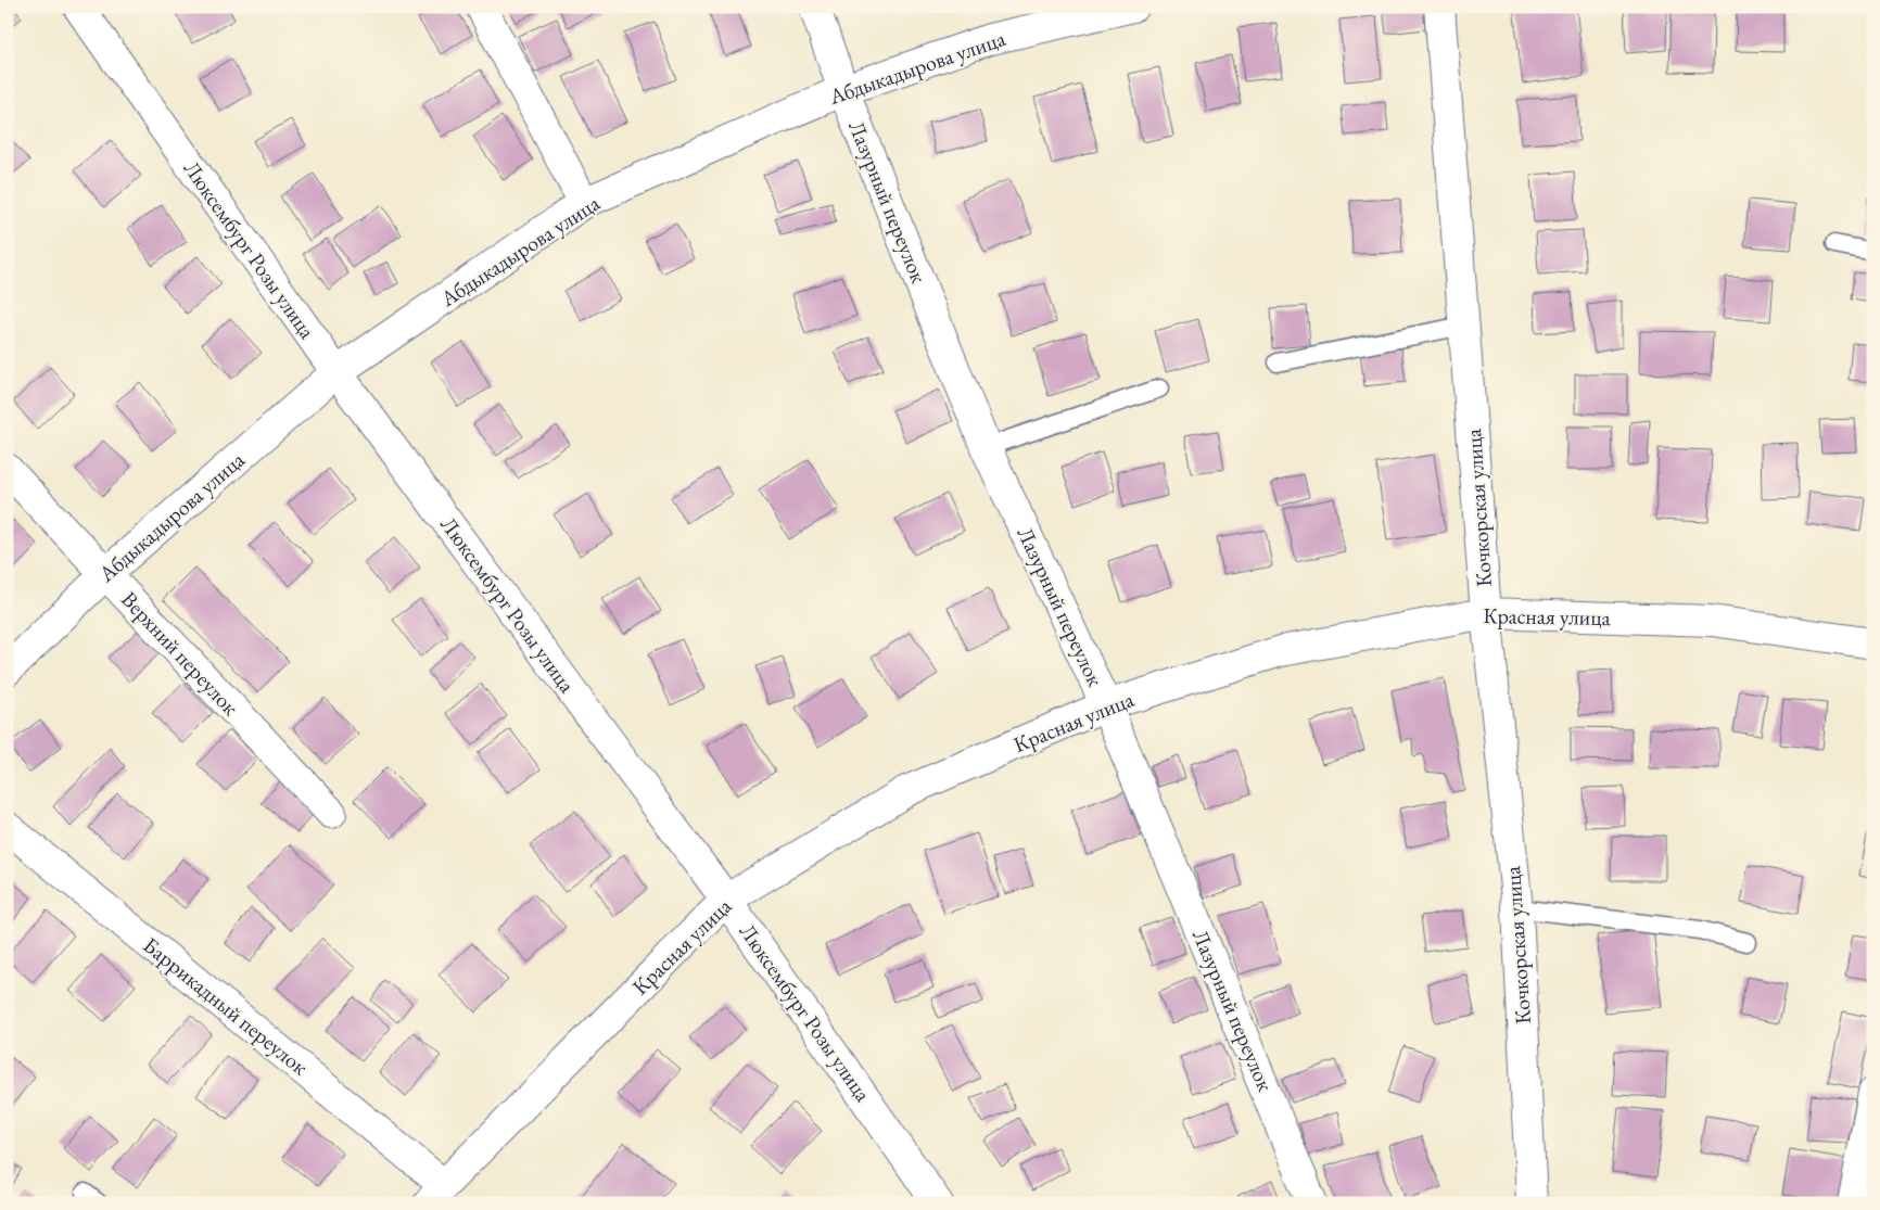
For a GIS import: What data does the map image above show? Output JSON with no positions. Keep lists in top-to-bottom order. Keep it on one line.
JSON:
{"streets":{"street":["Абдыкадырова улица","Лазурный переулок","Люксембург Розы улица","Кочкорская улица","Красная улица","Верхний переулок","Баррикадный переулок"]},"crossings":[["Абдыкадырова улица","Лазурный переулок"],["Абдыкадырова улица","Люксембург Розы улица"],["Абдыкадырова улица","Верхний переулок"],["Лазурный переулок","Красная улица"],["Люксембург Розы улица","Красная улица"],["Кочкорская улица","Красная улица"],["Красная улица","Баррикадный переулок"]]}
